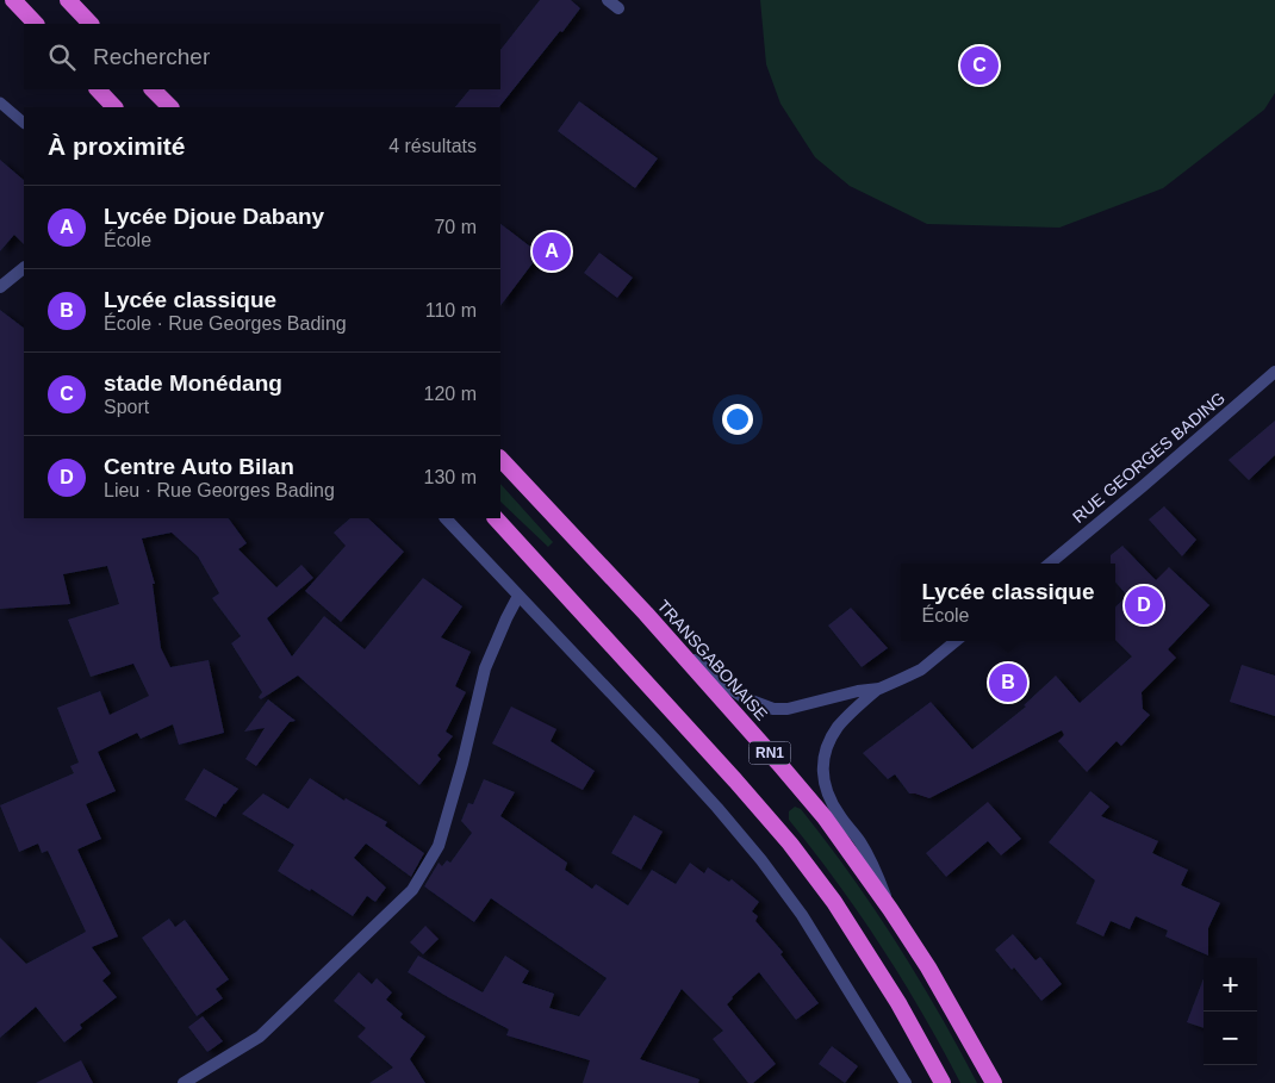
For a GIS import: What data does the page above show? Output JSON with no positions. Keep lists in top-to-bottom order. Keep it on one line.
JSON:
{"streets":{"highway":["TRANSGABONAISE","RN1"],"street":["RUE GEORGES BADING"]},"page":{"search":"Rechercher","pins":["C","A","D","B"],"heading":["À proximité","4 résultats"],"list":[{"mark":"A","name":"Lycée Djoue Dabany","note":"École","value":"70 m"},{"mark":"B","name":"Lycée classique","note":"École · Rue Georges Bading","value":"110 m"},{"mark":"C","name":"stade Monédang","note":"Sport","value":"120 m"},{"mark":"D","name":"Centre Auto Bilan","note":"Lieu · Rue Georges Bading","value":"130 m"}],"popup":["Lycée classique","École"],"map_buttons":["+","−"]}}
